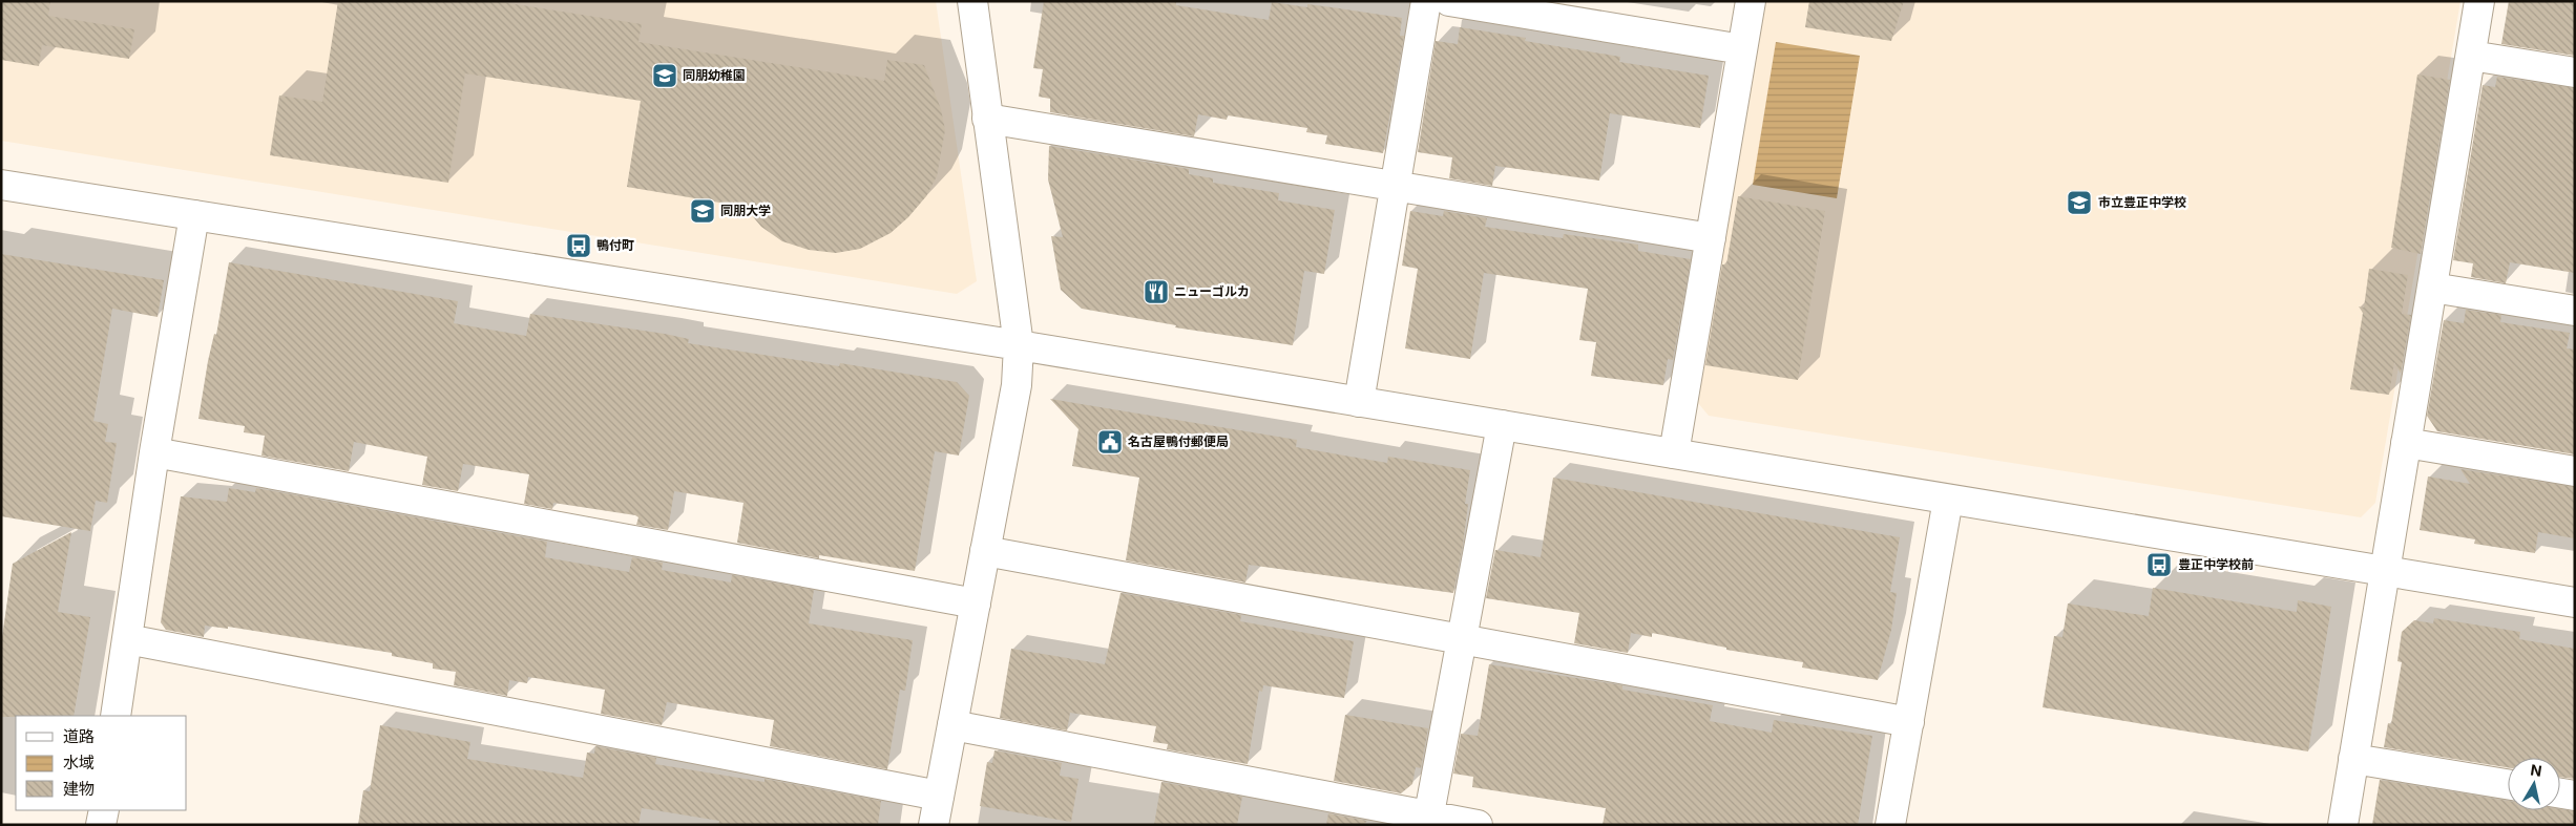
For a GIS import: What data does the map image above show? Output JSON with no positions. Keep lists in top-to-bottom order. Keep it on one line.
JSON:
{"places":{"school or university":["同朋幼稚園","市立豊正中学校","同朋大学"],"bus stop":["鴨付町","豊正中学校前"],"restaurant":["ニューゴルカ"],"public building":["名古屋鴨付郵便局"]},"legend":["道路","水域","建物"],"north":"top"}
